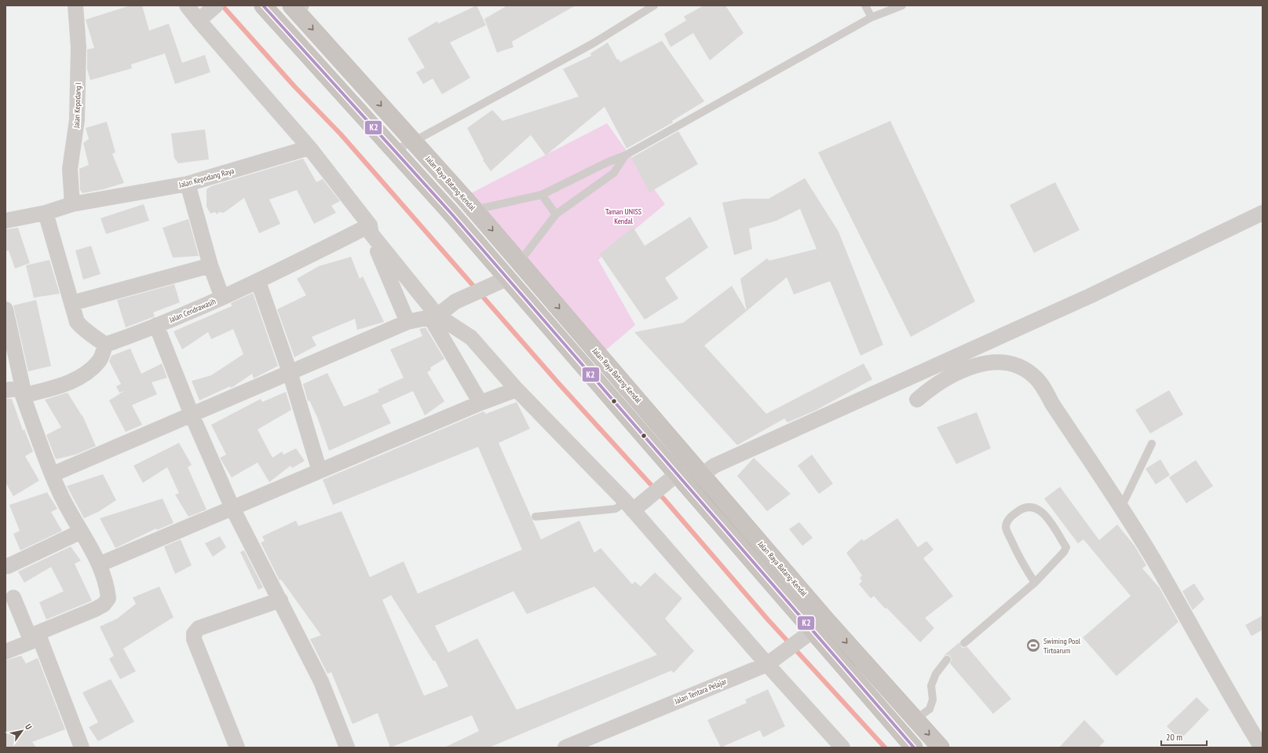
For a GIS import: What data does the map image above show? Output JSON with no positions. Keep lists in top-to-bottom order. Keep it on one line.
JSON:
{"streets":{"highway":["Jalan Raya Batang-Kendal"],"street":["Jalan Kepodang I","Jalan Kepodang Raya","Jalan Cendrawasih","Jalan Tentara Pelajar"]},"crossings":[["Jalan Kepodang I","Jalan Kepodang Raya"],["Jalan Raya Batang-Kendal","Jalan Tentara Pelajar"]],"parks":["Taman UNISS Kendal"],"places":{"sports":["Swiming Pool Tirtoarum"]},"lines":["transit line K2"],"scale_bar":"20 m","north":"top right"}
